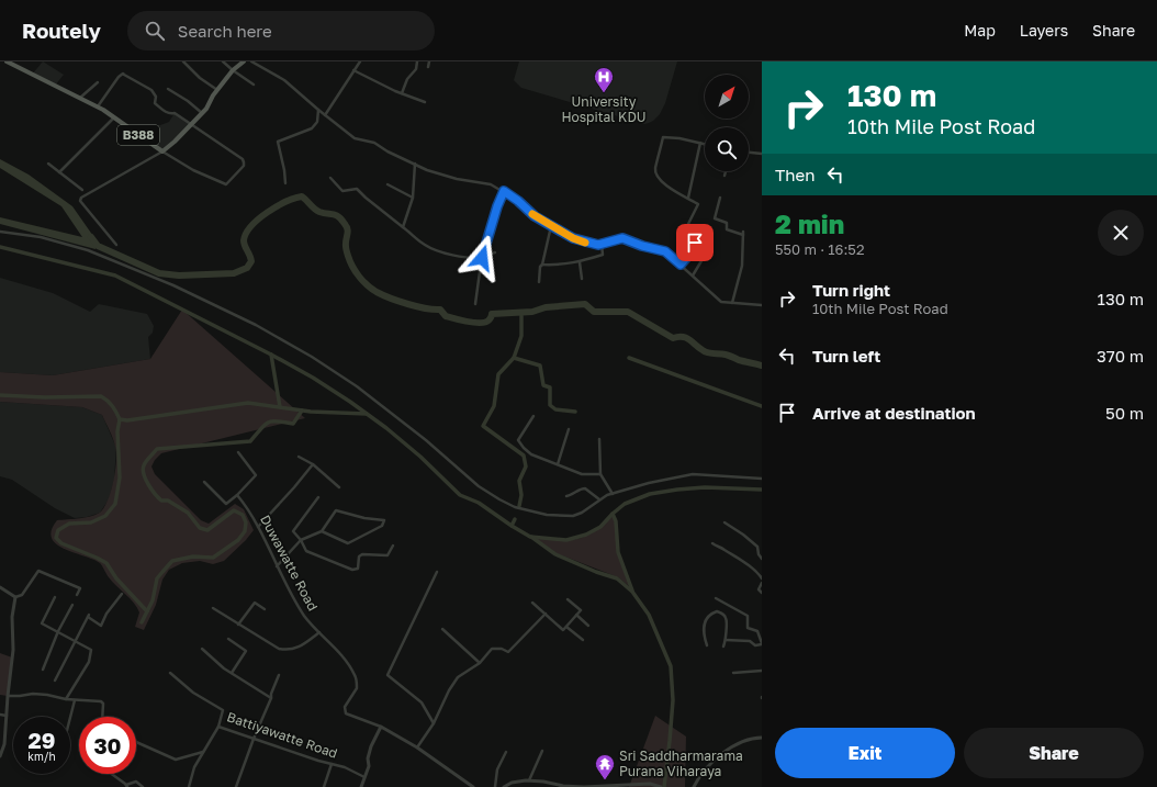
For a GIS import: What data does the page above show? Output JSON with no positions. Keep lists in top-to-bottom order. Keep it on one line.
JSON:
{"streets":{"main road":["B388"],"street":["Duwawatte Road","Battiyawatte Road"]},"places":{"hospital":["University Hospital KDU"],"temple":["Sri Saddharmarama Purana Viharaya"]},"north":"top right","page":{"header":"Routely","search":"Search here","nav":["Map","Layers","Share"],"turn":["130 m","10th Mile Post Road"],"then":"Then","heading":["2 min","550 m · 16:52"],"list":[{"name":"Turn right","note":"10th Mile Post Road","value":"130 m"},{"name":"Turn left","value":"370 m"},{"name":"Arrive at destination","value":"50 m"}],"speed":"29 km/h","limit":"30","buttons":["Exit","Share"]}}
